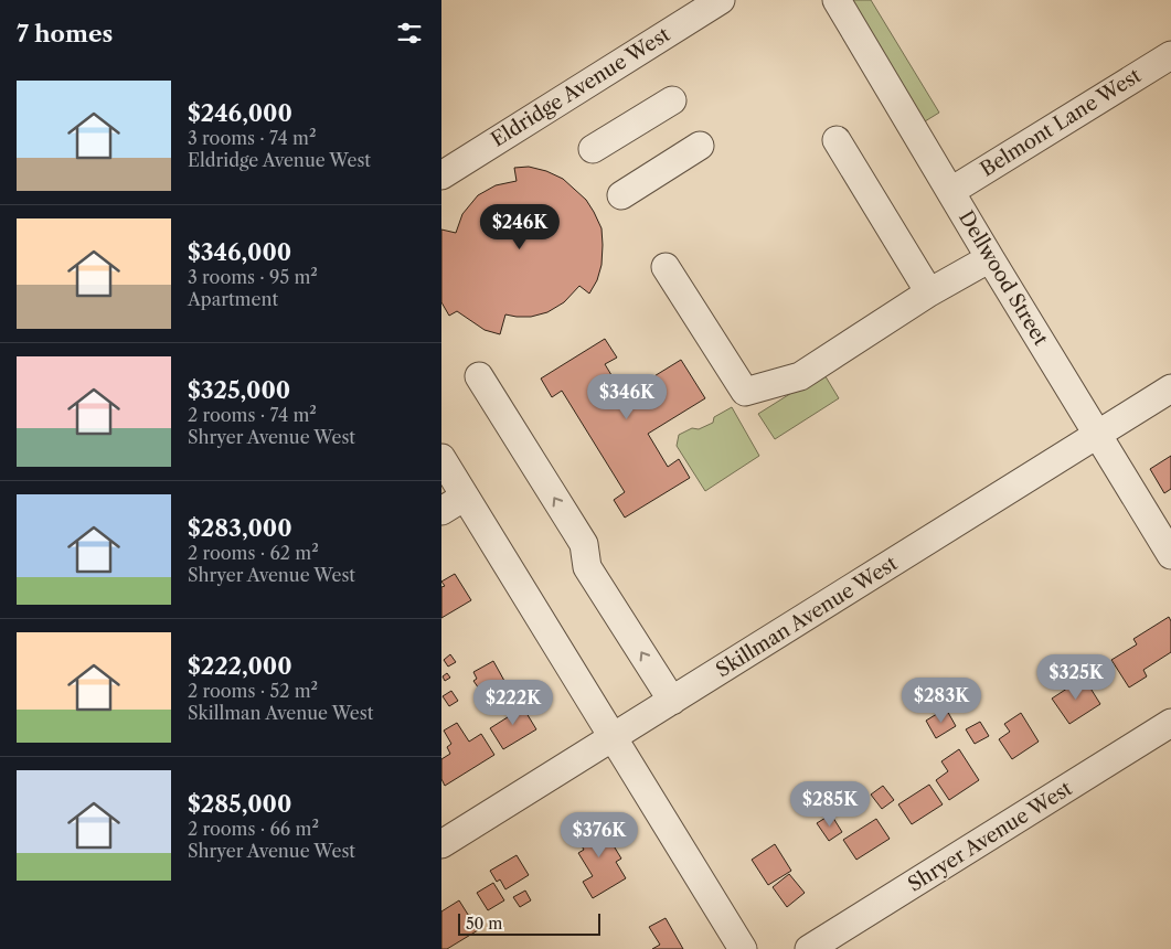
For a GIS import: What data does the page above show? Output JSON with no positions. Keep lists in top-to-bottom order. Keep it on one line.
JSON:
{"streets":{"street":["Eldridge Avenue West","Belmont Lane West","Dellwood Street","Skillman Avenue West","Shryer Avenue West"]},"crossings":[["Belmont Lane West","Dellwood Street"],["Dellwood Street","Skillman Avenue West"]],"scale_bar":"50 m","page":{"heading":"7 homes","list":[{"name":"$246,000","note":"3 rooms · 74 m² · Eldridge Avenue West"},{"name":"$346,000","note":"3 rooms · 95 m² · Apartment"},{"name":"$325,000","note":"2 rooms · 74 m² · Shryer Avenue West"},{"name":"$283,000","note":"2 rooms · 62 m² · Shryer Avenue West"},{"name":"$222,000","note":"2 rooms · 52 m² · Skillman Avenue West"},{"name":"$285,000","note":"2 rooms · 66 m² · Shryer Avenue West"}],"price":["$246K","$346K","$325K","$283K","$222K","$285K","$376K"],"scale":"50 m"}}
